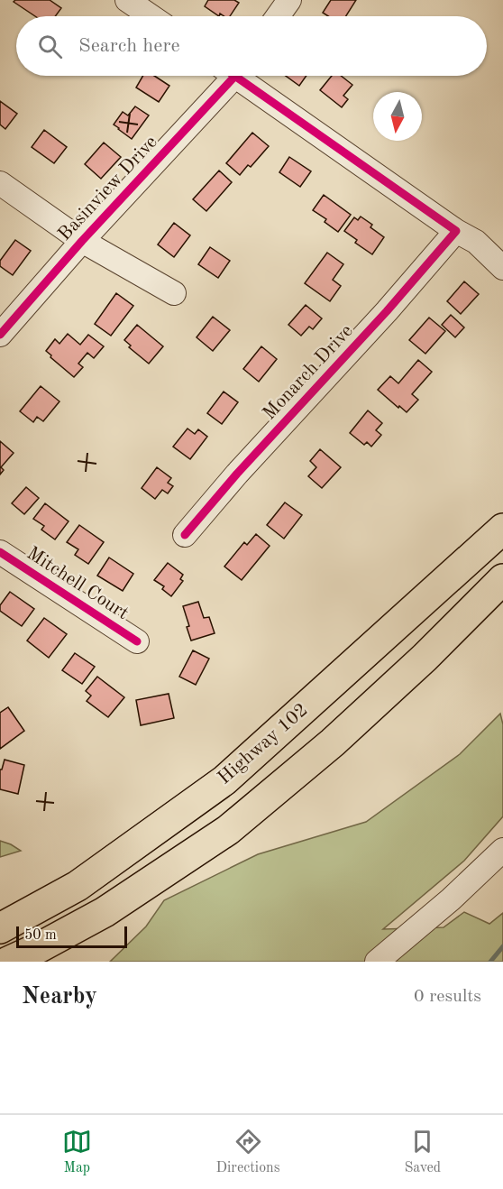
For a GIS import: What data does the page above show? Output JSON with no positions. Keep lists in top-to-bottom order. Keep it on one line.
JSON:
{"streets":{"highway":["Highway 102"],"street":["Basinview Drive","Monarch Drive","Mitchell Court"]},"scale_bar":"50 m","north":"bottom","page":{"search":"Search here","scale":"50 m","heading":["Nearby","0 results"],"nav":["Map","Directions","Saved"]}}
